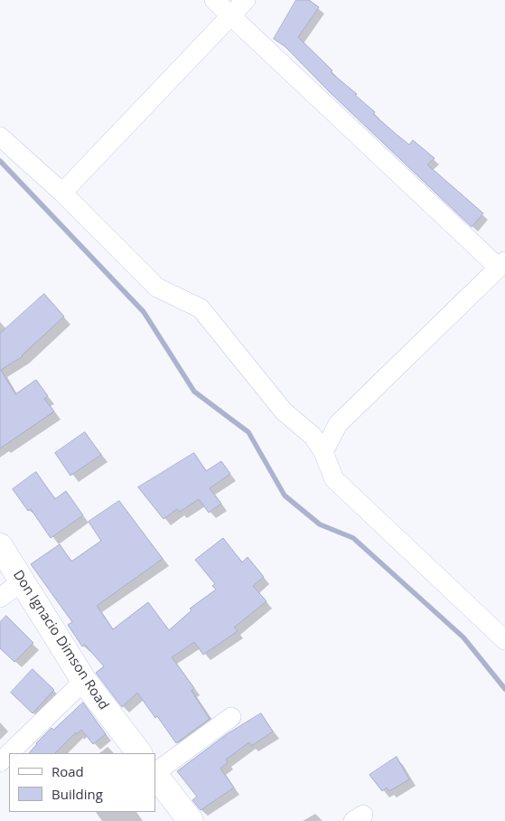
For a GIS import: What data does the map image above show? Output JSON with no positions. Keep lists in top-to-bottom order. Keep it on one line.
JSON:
{"streets":{"street":["Don Ignacio Dimson Road"]},"legend":["Road","Building"]}
